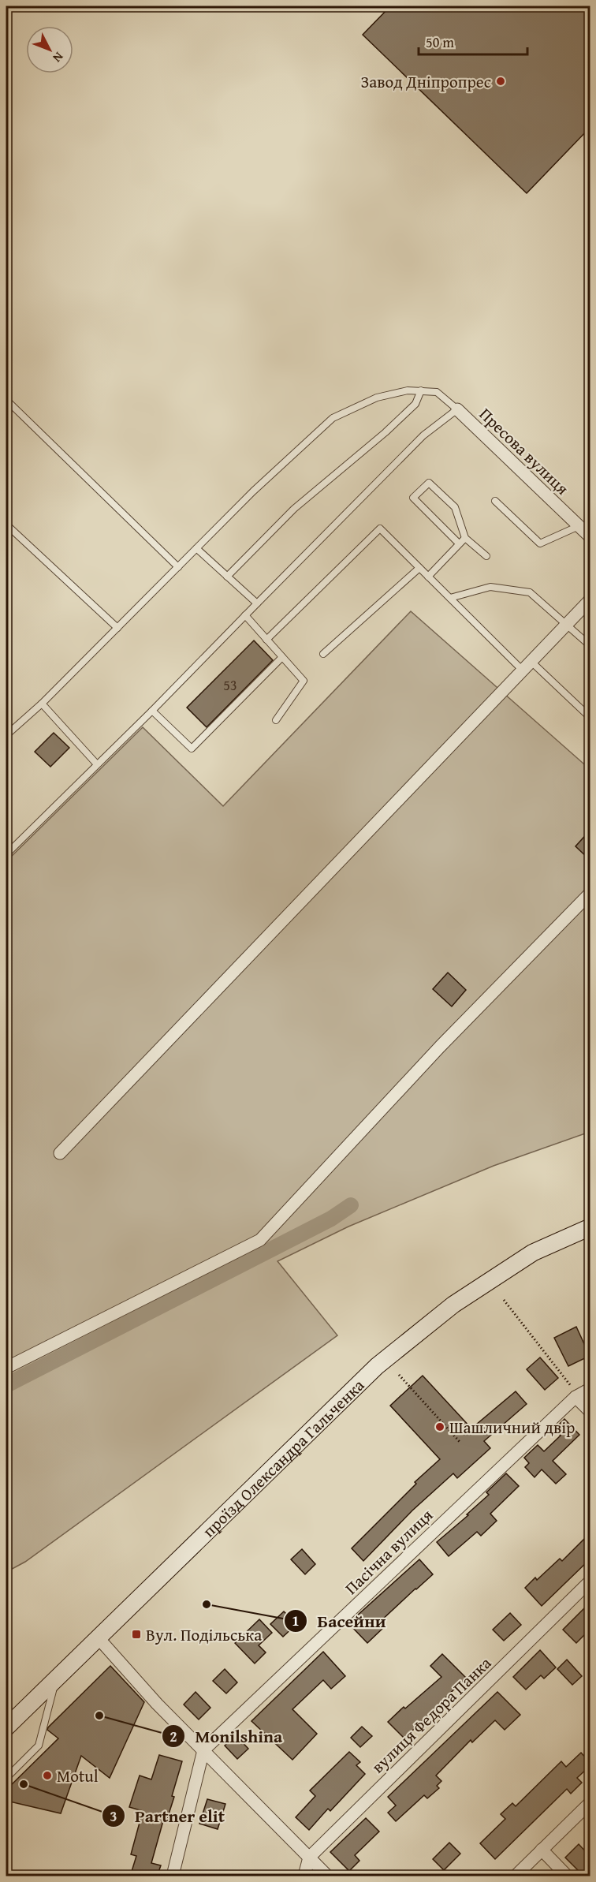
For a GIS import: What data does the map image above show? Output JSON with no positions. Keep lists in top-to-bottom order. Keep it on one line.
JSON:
{"streets":{"main road":["проїзд Олександра Гальченка"],"street":["Пресова вулиця","Пасічна вулиця","вулиця Федора Панка"]},"places":{"other":["Завод Дніпропрес","Шашличний двір","Басейни","Monilshina","Motul","Partner elit"],"transit":["Вул. Подільська"]},"house_numbers":["53"],"scale_bar":"50 m","north":"bottom right"}
